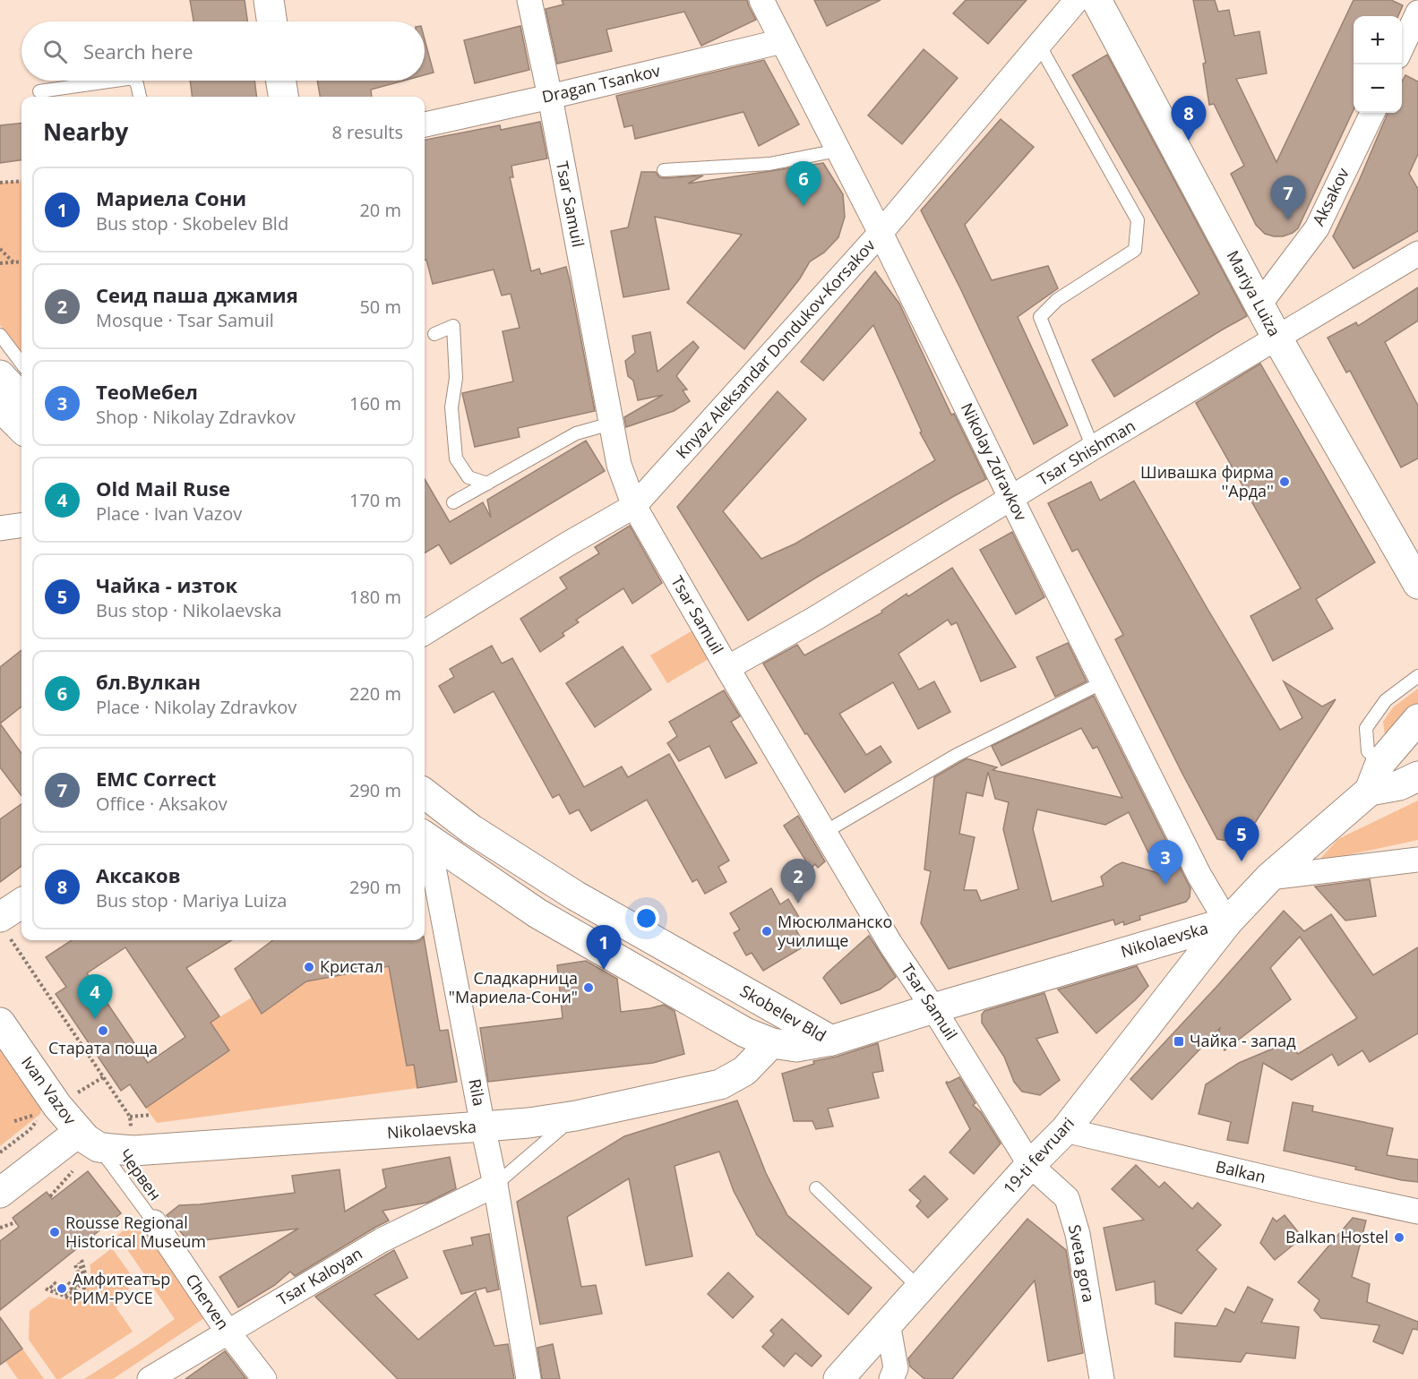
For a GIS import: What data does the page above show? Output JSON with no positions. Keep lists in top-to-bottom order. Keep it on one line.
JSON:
{"streets":{"main road":["Mariya Luiza","Nikolaevska","Skobelev Bld","Ivan Vazov","19-ti fevruari"],"street":["Dragan Tsankov","Aksakov","Tsar Samuil","Knyaz Aleksandar Dondukov-Korsakov","Tsar Shishman","Nikolay Zdravkov","Rila","Balkan","Sveta gora","Tsar Kaloyan","Cherven"],"lane":["Червен"]},"crossings":[["Dragan Tsankov","Tsar Samuil"],["Dragan Tsankov","Nikolay Zdravkov"],["Aksakov","Mariya Luiza"],["Tsar Samuil","Knyaz Aleksandar Dondukov-Korsakov"],["Tsar Samuil","Tsar Shishman"],["Tsar Samuil","Nikolaevska"],["Tsar Samuil","19-ti fevruari"],["Tsar Samuil","Sveta gora"],["Mariya Luiza","Tsar Shishman"],["Knyaz Aleksandar Dondukov-Korsakov","Nikolay Zdravkov"],["Tsar Shishman","Nikolay Zdravkov"],["Nikolay Zdravkov","Nikolaevska"],["Nikolay Zdravkov","19-ti fevruari"],["Nikolaevska","Skobelev Bld"],["Nikolaevska","Ivan Vazov"],["Nikolaevska","Rila"],["Nikolaevska","19-ti fevruari"],["Nikolaevska","Червен"],["Skobelev Bld","Rila"],["Ivan Vazov","Червен"],["Rila","Tsar Kaloyan"],["19-ti fevruari","Balkan"],["19-ti fevruari","Sveta gora"],["Червен","Cherven"],["Tsar Kaloyan","Cherven"]],"places":{"other":["Шивашка фирма ''Арда''","Мюсюлманско училище","Кристал","Сладкарница \"Мариела-Сони\"","Старата поща","Rousse Regional Historical Museum","Balkan Hostel","Амфитеатър РИМ-РУСЕ"],"transit":["Чайка - запад"]},"page":{"map_buttons":["+","−"],"search":"Search here","pins":["8","6","7","5","3","2","1","4"],"heading":["Nearby","8 results"],"list":[{"mark":"1","name":"Мариела Сони","note":"Bus stop · Skobelev Bld","value":"20 m"},{"mark":"2","name":"Сеид паша джамия","note":"Mosque · Tsar Samuil","value":"50 m"},{"mark":"3","name":"ТеоМебел","note":"Shop · Nikolay Zdravkov","value":"160 m"},{"mark":"4","name":"Old Mail Ruse","note":"Place · Ivan Vazov","value":"170 m"},{"mark":"5","name":"Чайка - изток","note":"Bus stop · Nikolaevska","value":"180 m"},{"mark":"6","name":"бл.Вулкан","note":"Place · Nikolay Zdravkov","value":"220 m"},{"mark":"7","name":"EMC Correct","note":"Office · Aksakov","value":"290 m"},{"mark":"8","name":"Аксаков","note":"Bus stop · Mariya Luiza","value":"290 m"}]}}
